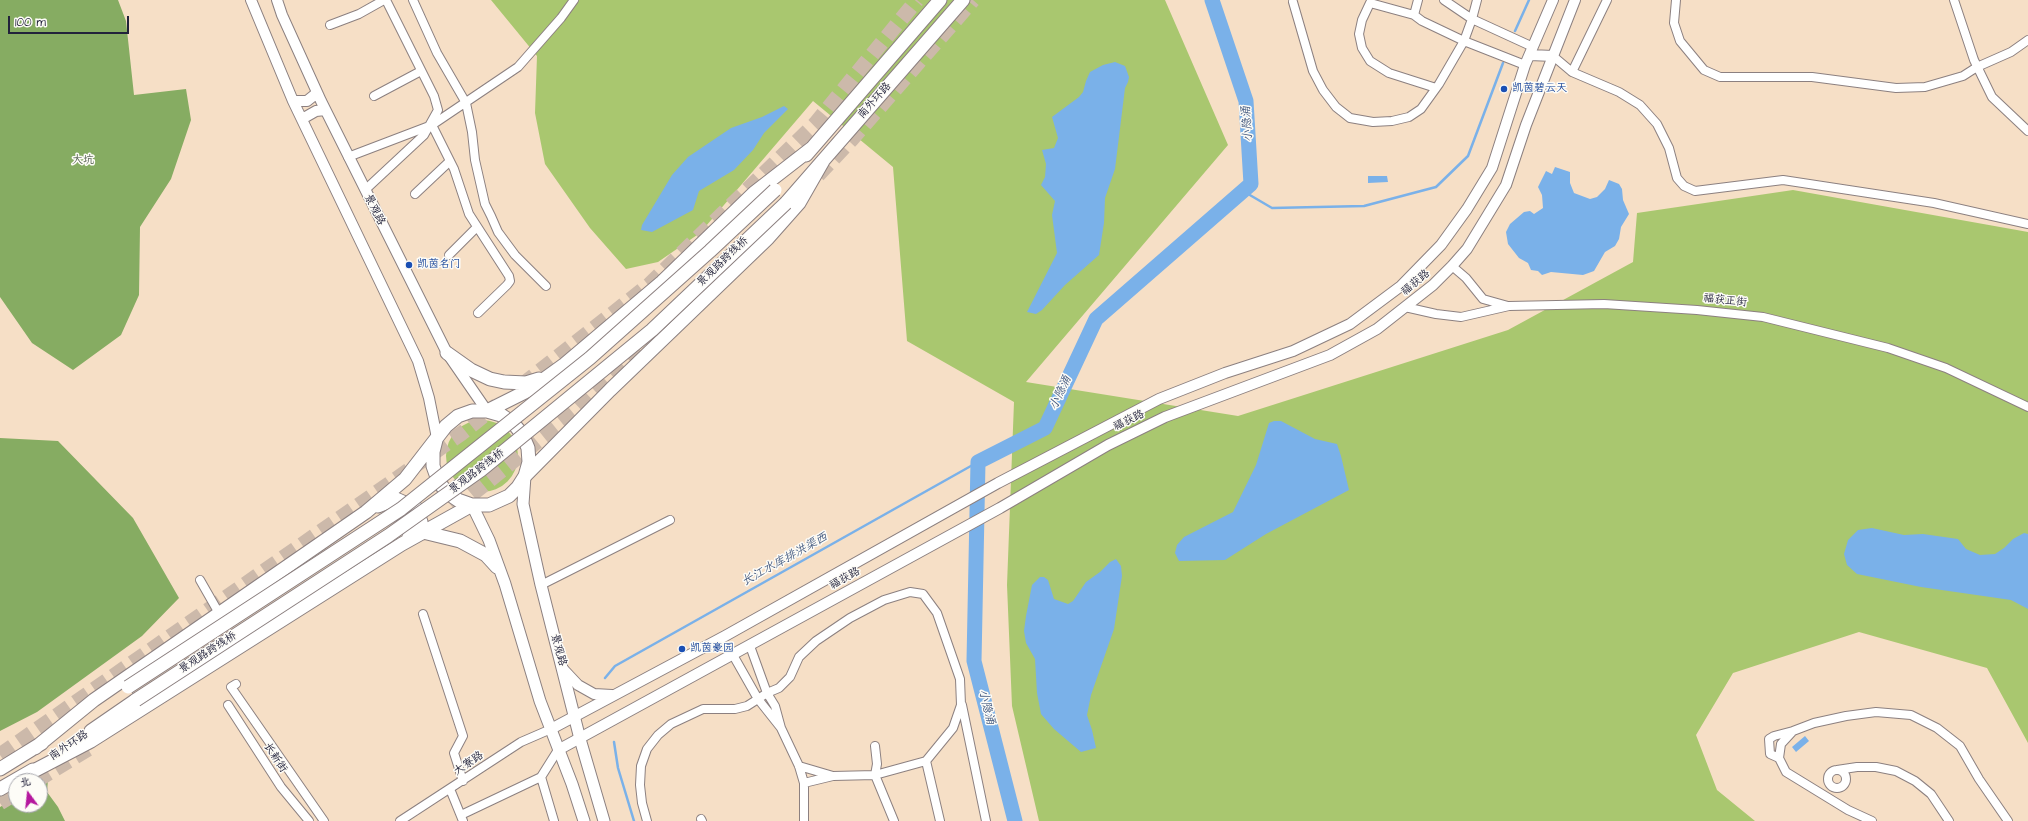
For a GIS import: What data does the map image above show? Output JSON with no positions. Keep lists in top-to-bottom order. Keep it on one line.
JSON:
{"streets":{"highway":["南外环路","景观路跨线桥"],"main road":["景观路"],"street":["福获路","福获正街","长新街","大寮路"]},"crossings":[["南外环路","景观路跨线桥"],["景观路","福获路"],["福获路","福获正街"],["福获路","大寮路"]],"water":["小隐涌","长江水库排洪渠西"],"parks":["大坑"],"places":["凯茵碧云天","凯茵名门","凯茵豪园"],"scale_bar":"100 m","north":"top"}
